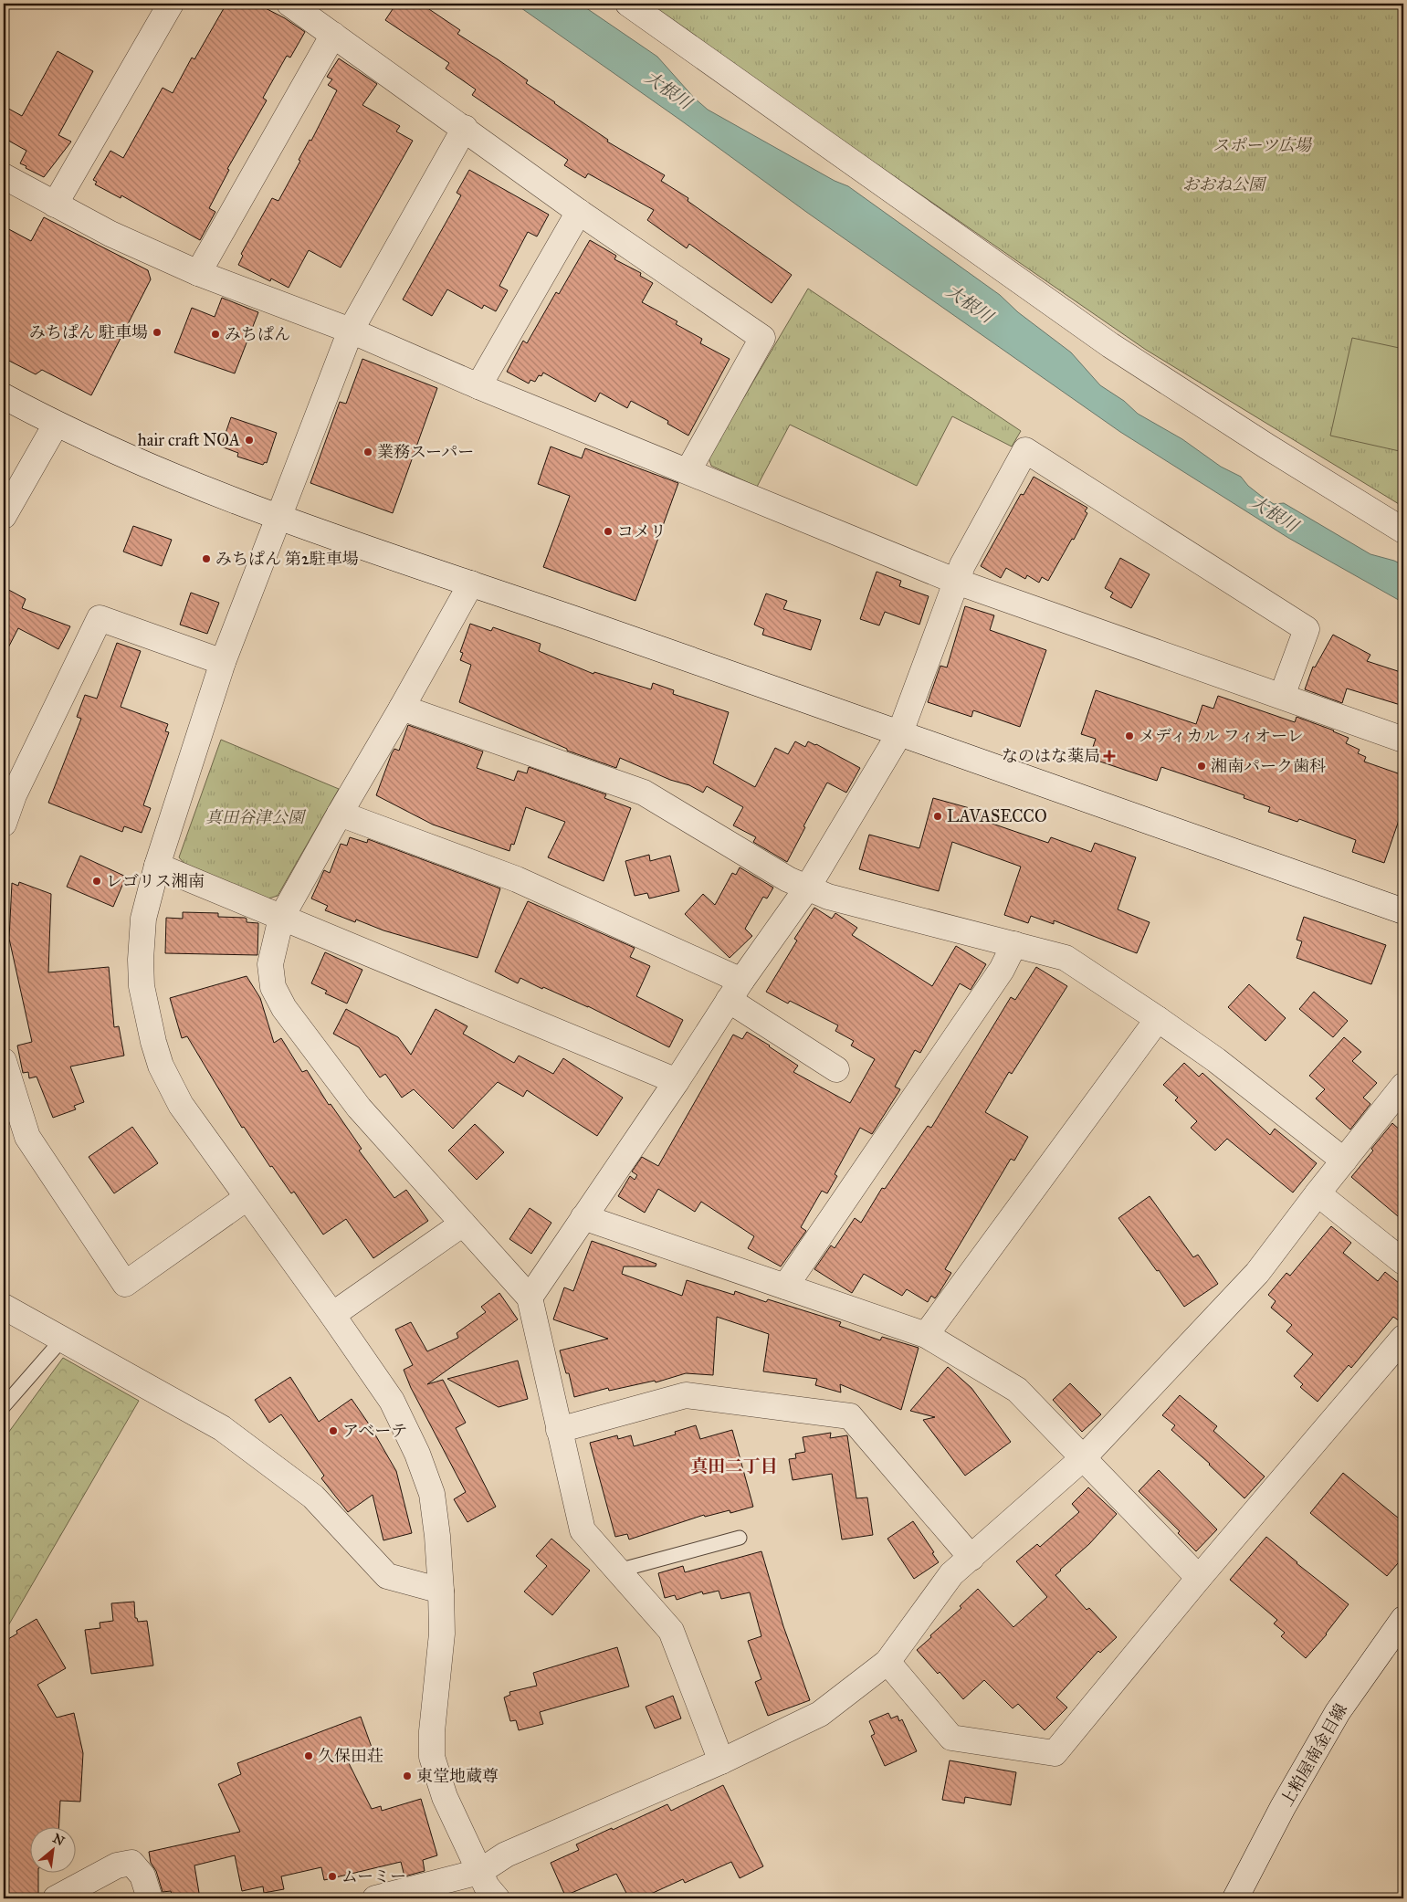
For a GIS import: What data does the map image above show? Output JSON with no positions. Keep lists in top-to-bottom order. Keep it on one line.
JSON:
{"streets":{"street":["上粕屋南金目線"]},"districts":["真田二丁目"],"water":["大根川"],"parks":["スポーツ広場","おおね公園","真田谷津公園"],"places":{"other":["みちぱん 駐車場","みちぱん","hair craft NOA","業務スーパー","コメリ","みちぱん 第2駐車場","メディカル フィオーレ","湘南パーク歯科","LAVASECCO","レゴリス湘南","アベーテ","久保田荘","東堂地蔵尊","ムーミー"],"health":["なのはな薬局"]},"north":"top right"}
